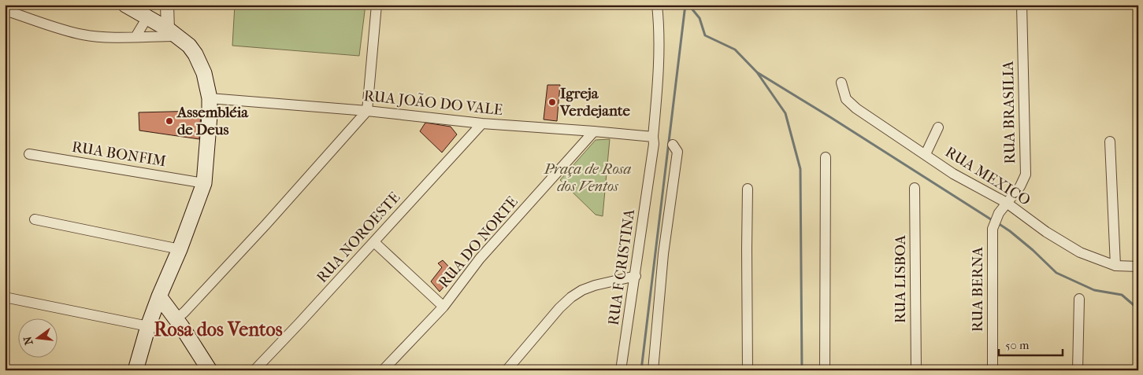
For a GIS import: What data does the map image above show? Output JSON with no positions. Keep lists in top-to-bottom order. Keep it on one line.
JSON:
{"streets":{"street":["RUA JOÃO DO VALE","RUA BRASILIA","RUA BONFIM","RUA MEXICO","RUA NOROESTE","RUA DO NORTE","RUA F CRISTINA","RUA LISBOA","RUA BERNA"]},"crossings":[["RUA JOÃO DO VALE","RUA NOROESTE"],["RUA JOÃO DO VALE","RUA DO NORTE"],["RUA JOÃO DO VALE","RUA F CRISTINA"],["RUA BRASILIA","RUA MEXICO"],["RUA BRASILIA","RUA BERNA"],["RUA MEXICO","RUA BERNA"]],"districts":["Rosa dos Ventos"],"parks":["Praça de Rosa dos Ventos"],"places":["Igreja Verdejante","Assembléia de Deus"],"scale_bar":"50 m","north":"left"}
